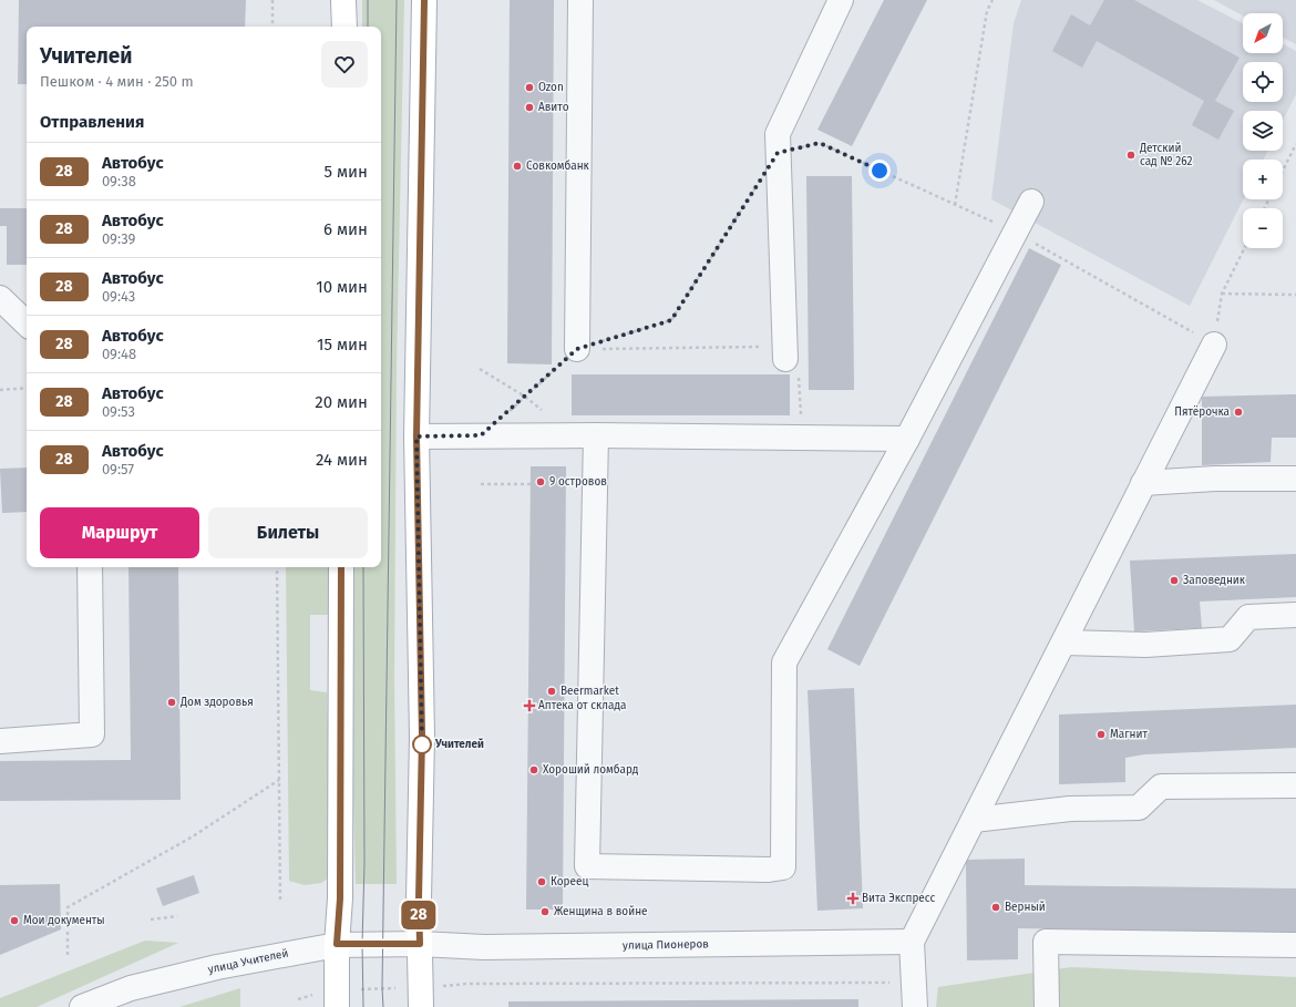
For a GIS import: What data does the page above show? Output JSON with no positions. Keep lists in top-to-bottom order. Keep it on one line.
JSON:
{"streets":{"street":["улица Пионеров","улица Учителей"]},"crossings":[["улица Пионеров","улица Учителей"]],"places":{"other":["Ozon","Авито","Детский сад № 262","Совкомбанк","Пятёрочка","9 островов","Заповедник","Beermarket","Дом здоровья","Магнит","Учителей","Хороший ломбард","Кореец","Верный","Женщина в войне","Мои документы"],"health":["Аптека от склада","Вита Экспресс"]},"lines":["bus line 28"],"north":"bottom left","page":{"on_map":"28","map_buttons":["+","−"],"heading":[["Учителей","Пешком · 4 мин · 250 m"],"Отправления"],"list":[{"mark":"28","name":"Автобус","note":"09:38","value":"5 мин"},{"mark":"28","name":"Автобус","note":"09:39","value":"6 мин"},{"mark":"28","name":"Автобус","note":"09:43","value":"10 мин"},{"mark":"28","name":"Автобус","note":"09:48","value":"15 мин"},{"mark":"28","name":"Автобус","note":"09:53","value":"20 мин"},{"mark":"28","name":"Автобус","note":"09:57","value":"24 мин"}],"buttons":["Маршрут","Билеты"]}}
